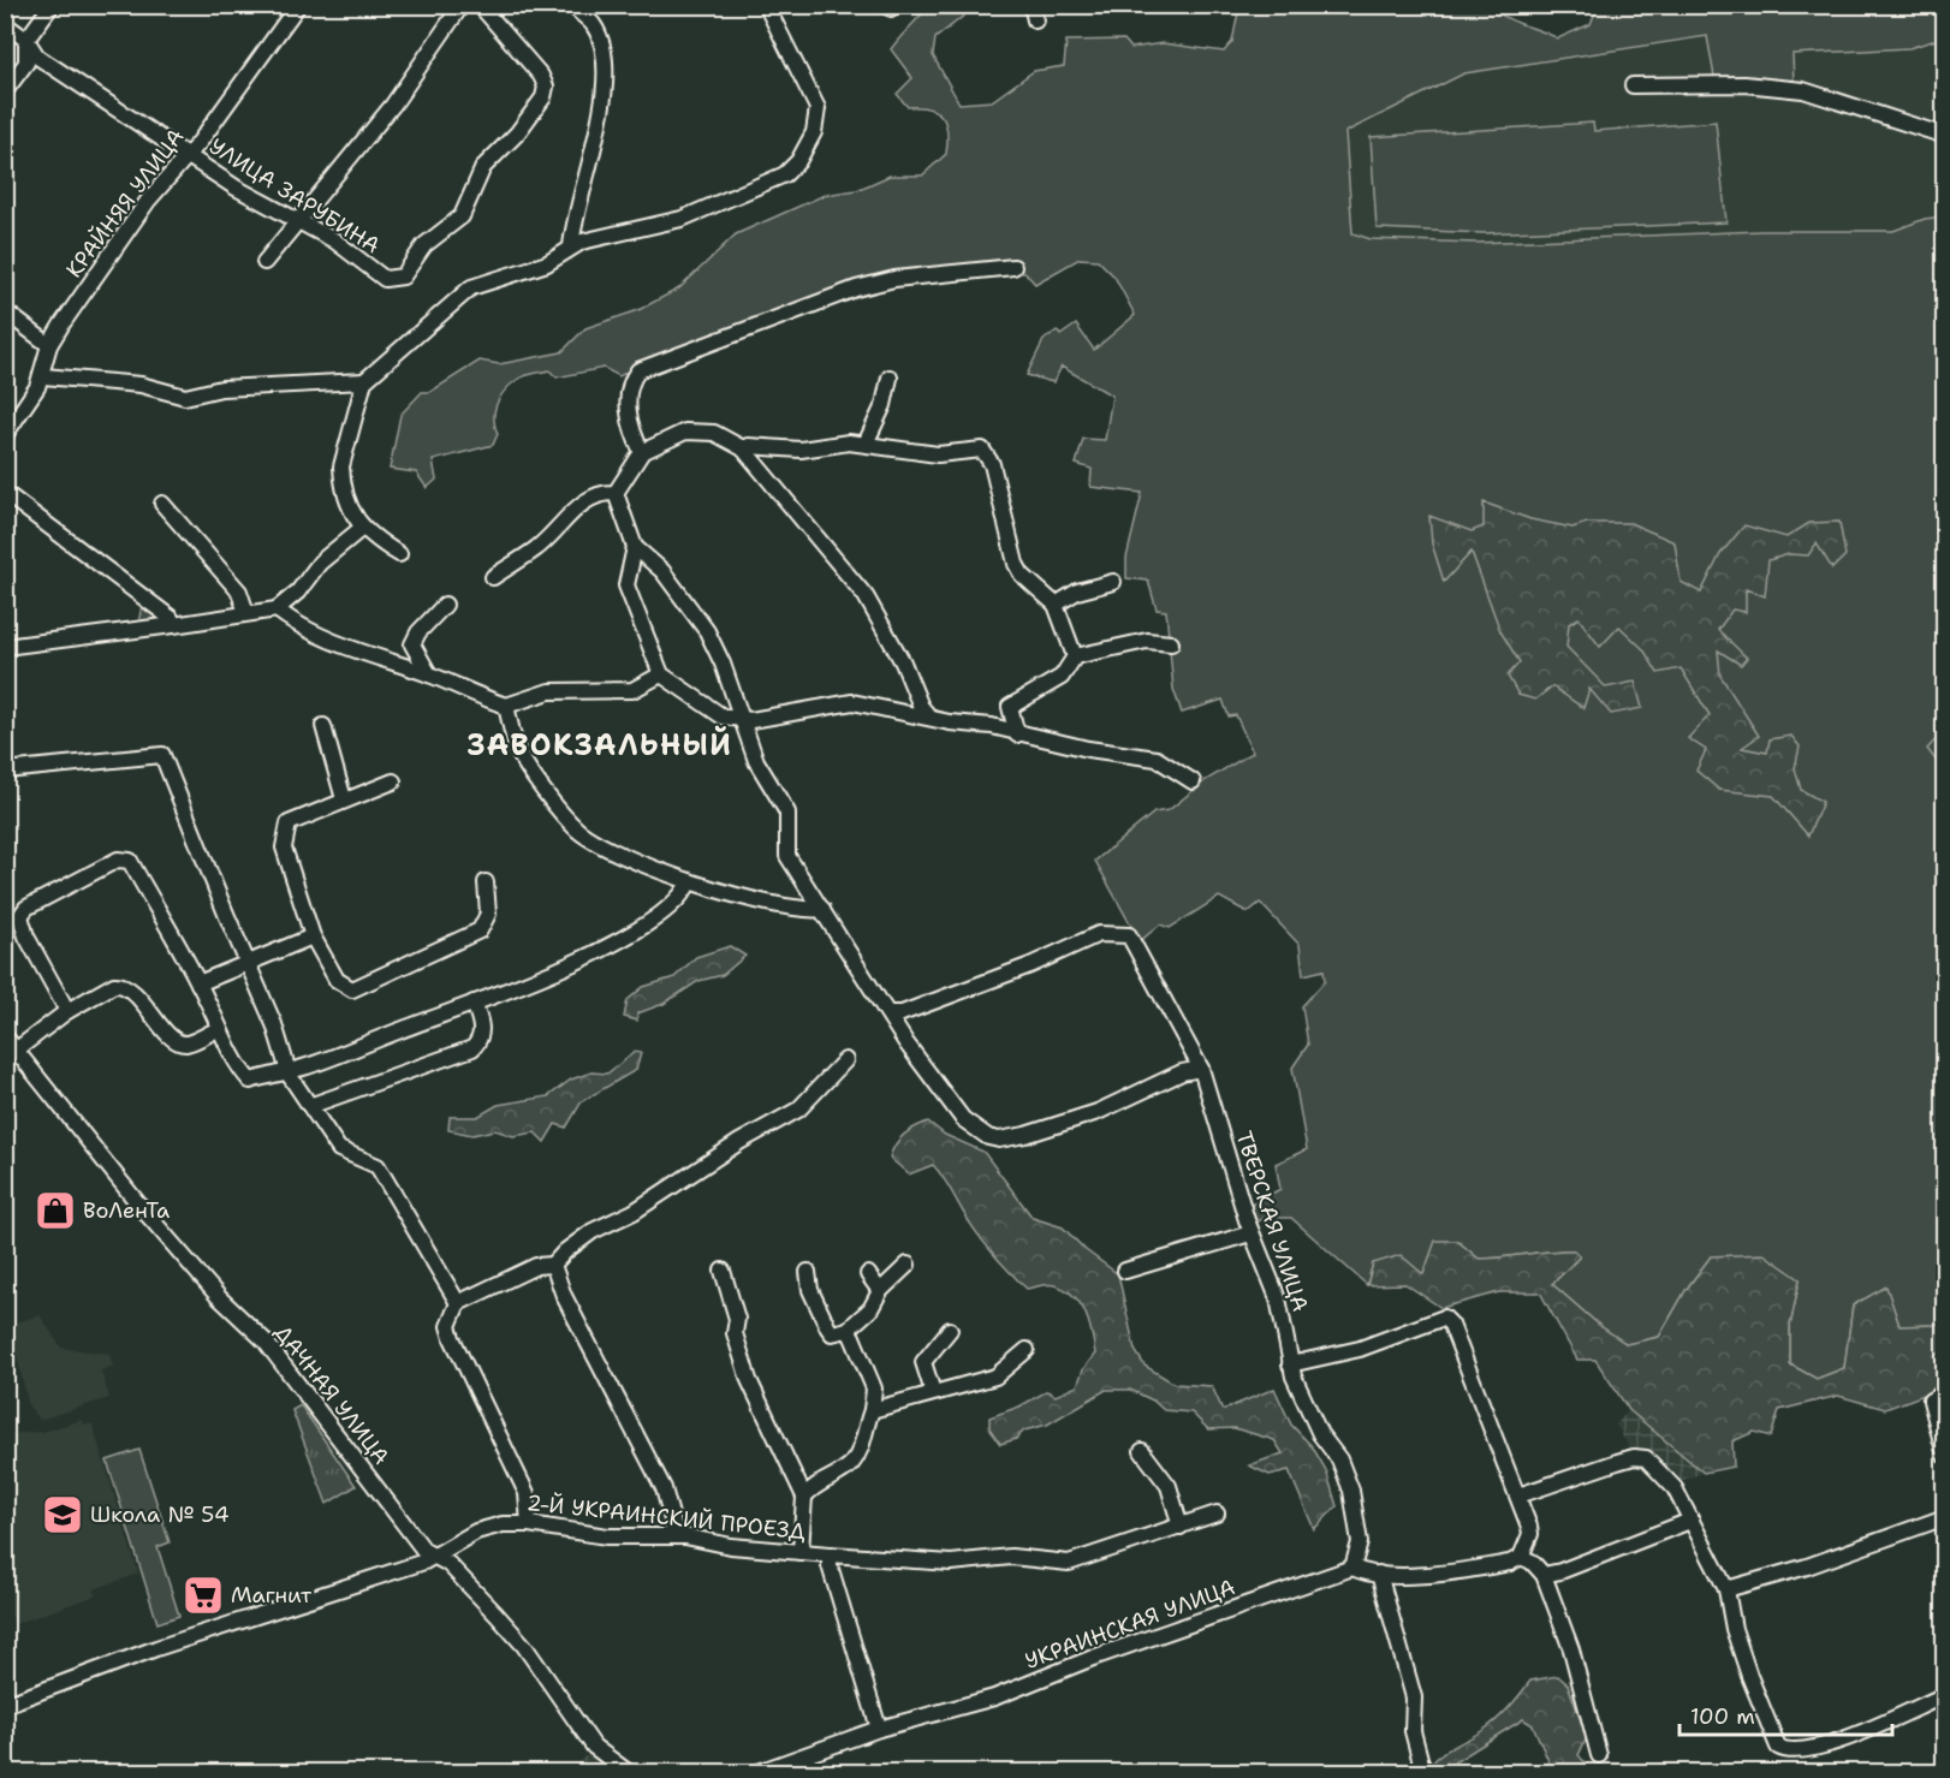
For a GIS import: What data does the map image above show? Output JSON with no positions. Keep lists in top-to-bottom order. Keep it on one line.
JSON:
{"streets":{"street":["УЛИЦА ЗАРУБИНА","КРАЙНЯЯ УЛИЦА","ТВЕРСКАЯ УЛИЦА","ДАЧНАЯ УЛИЦА","2-Й УКРАИНСКИЙ ПРОЕЗД","УКРАИНСКАЯ УЛИЦА"]},"crossings":[["УЛИЦА ЗАРУБИНА","КРАЙНЯЯ УЛИЦА"],["ТВЕРСКАЯ УЛИЦА","УКРАИНСКАЯ УЛИЦА"],["ДАЧНАЯ УЛИЦА","2-Й УКРАИНСКИЙ ПРОЕЗД"]],"districts":["ЗАВОКЗАЛЬНЫЙ"],"places":{"shop":["ВоЛенТа"],"school or university":["Школа № 54"],"supermarket":["Магнит"]},"scale_bar":"100 m"}
